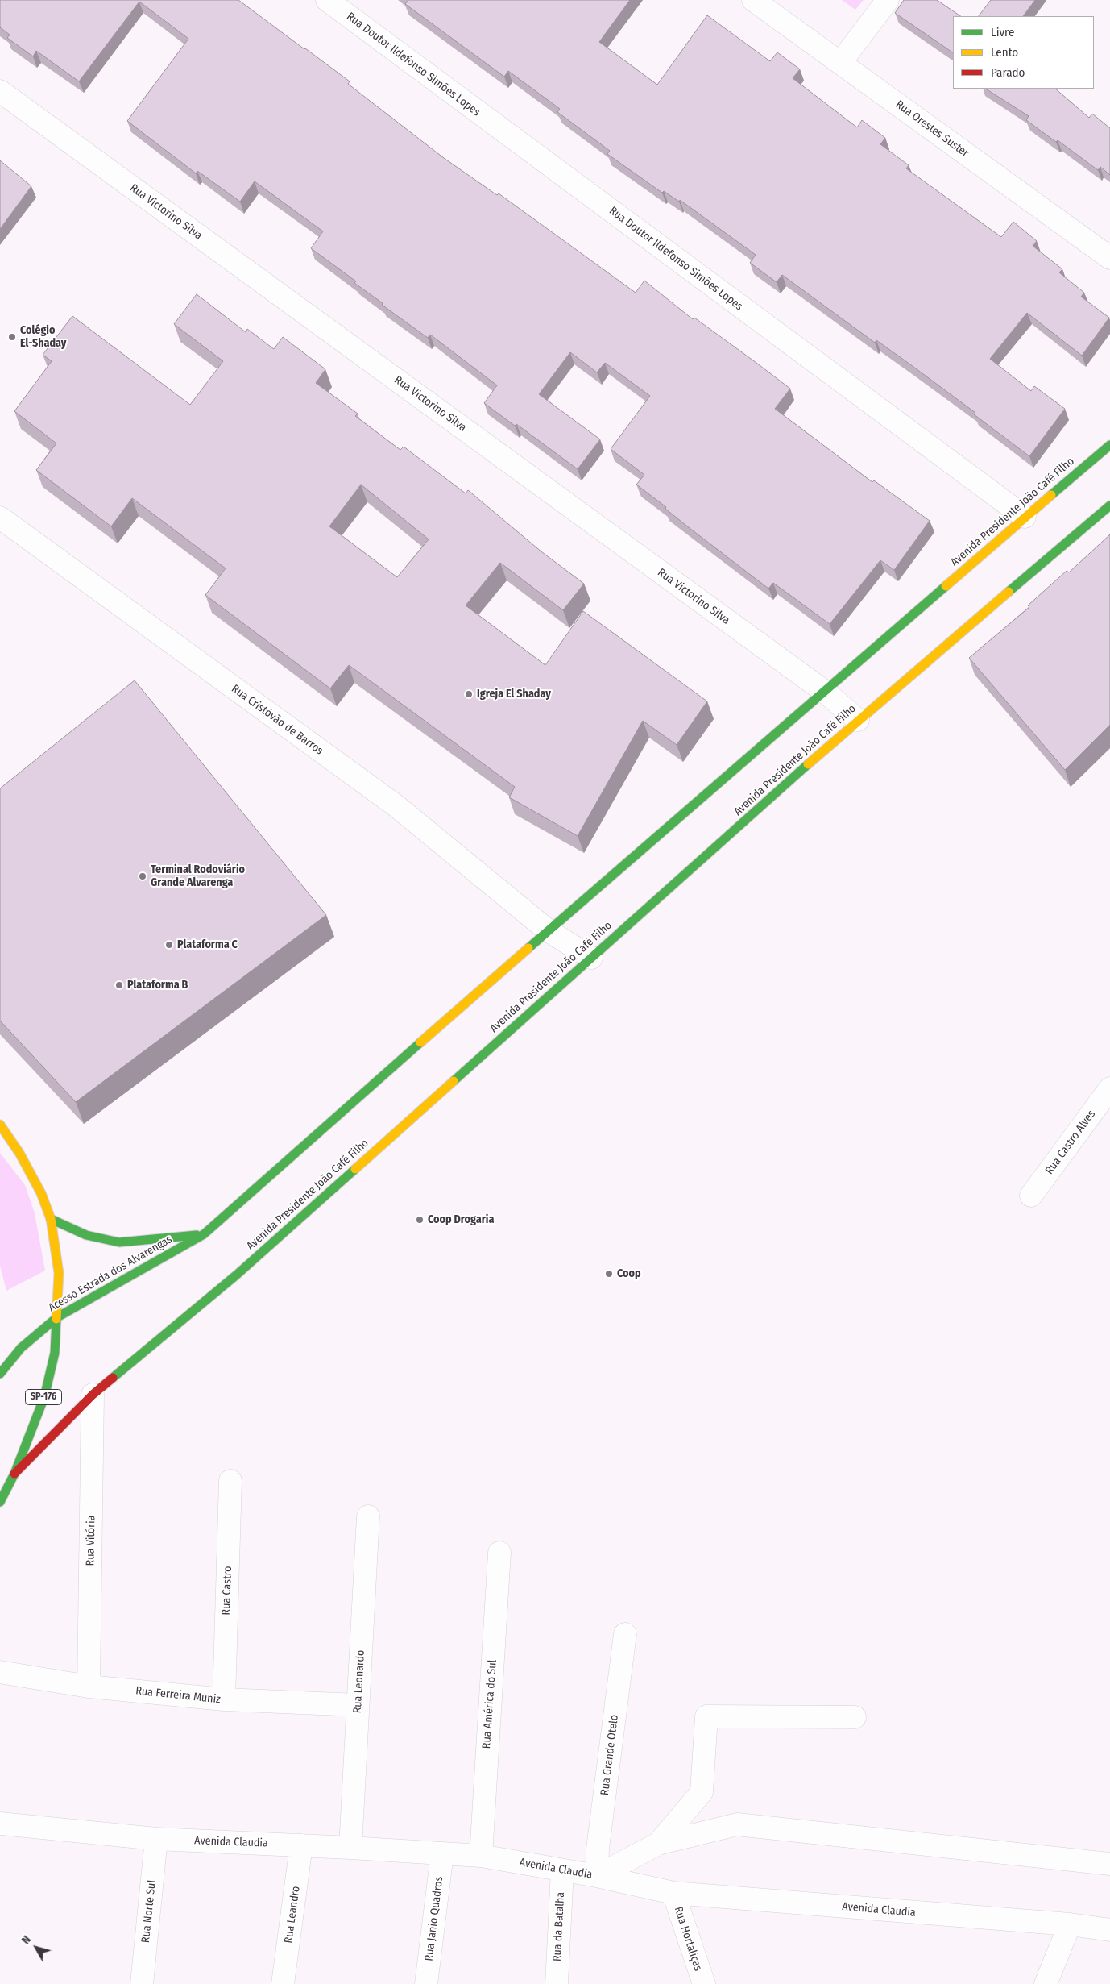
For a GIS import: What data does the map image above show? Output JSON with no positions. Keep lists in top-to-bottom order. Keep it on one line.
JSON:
{"streets":{"main road":["Avenida Presidente João Café Filho","Acesso Estrada dos Alvarengas","SP-176"],"street":["Rua Doutor Ildefonso Simões Lopes","Rua Orestes Suster","Rua Victorino Silva","Rua Cristóvão de Barros","Rua Castro Alves","Rua Vitória","Rua Castro","Rua Leonardo","Rua Ferreira Muniz","Rua América do Sul","Rua Grande Otelo","Avenida Claudia","Rua Norte Sul","Rua Leandro","Rua Janio Quadros","Rua da Batalha","Rua Hortaliças"]},"crossings":[["Rua Doutor Ildefonso Simões Lopes","Avenida Presidente João Café Filho"],["Rua Victorino Silva","Avenida Presidente João Café Filho"],["Avenida Presidente João Café Filho","Rua Cristóvão de Barros"],["Avenida Presidente João Café Filho","Acesso Estrada dos Alvarengas"],["Avenida Presidente João Café Filho","SP-176"],["Avenida Presidente João Café Filho","Rua Vitória"],["Acesso Estrada dos Alvarengas","SP-176"],["Rua Vitória","Rua Ferreira Muniz"],["Rua Castro","Rua Ferreira Muniz"],["Rua Leonardo","Rua Ferreira Muniz"],["Rua Leonardo","Avenida Claudia"],["Rua América do Sul","Avenida Claudia"],["Rua Grande Otelo","Avenida Claudia"],["Avenida Claudia","Rua Norte Sul"],["Avenida Claudia","Rua Leandro"],["Avenida Claudia","Rua Janio Quadros"],["Avenida Claudia","Rua da Batalha"],["Avenida Claudia","Rua Hortaliças"]],"places":["Colégio El-Shaday","Igreja El Shaday","Terminal Rodoviário Grande Alvarenga","Plataforma C","Plataforma B","Coop Drogaria","Coop"],"legend":["Livre","Lento","Parado"],"north":"top left"}
